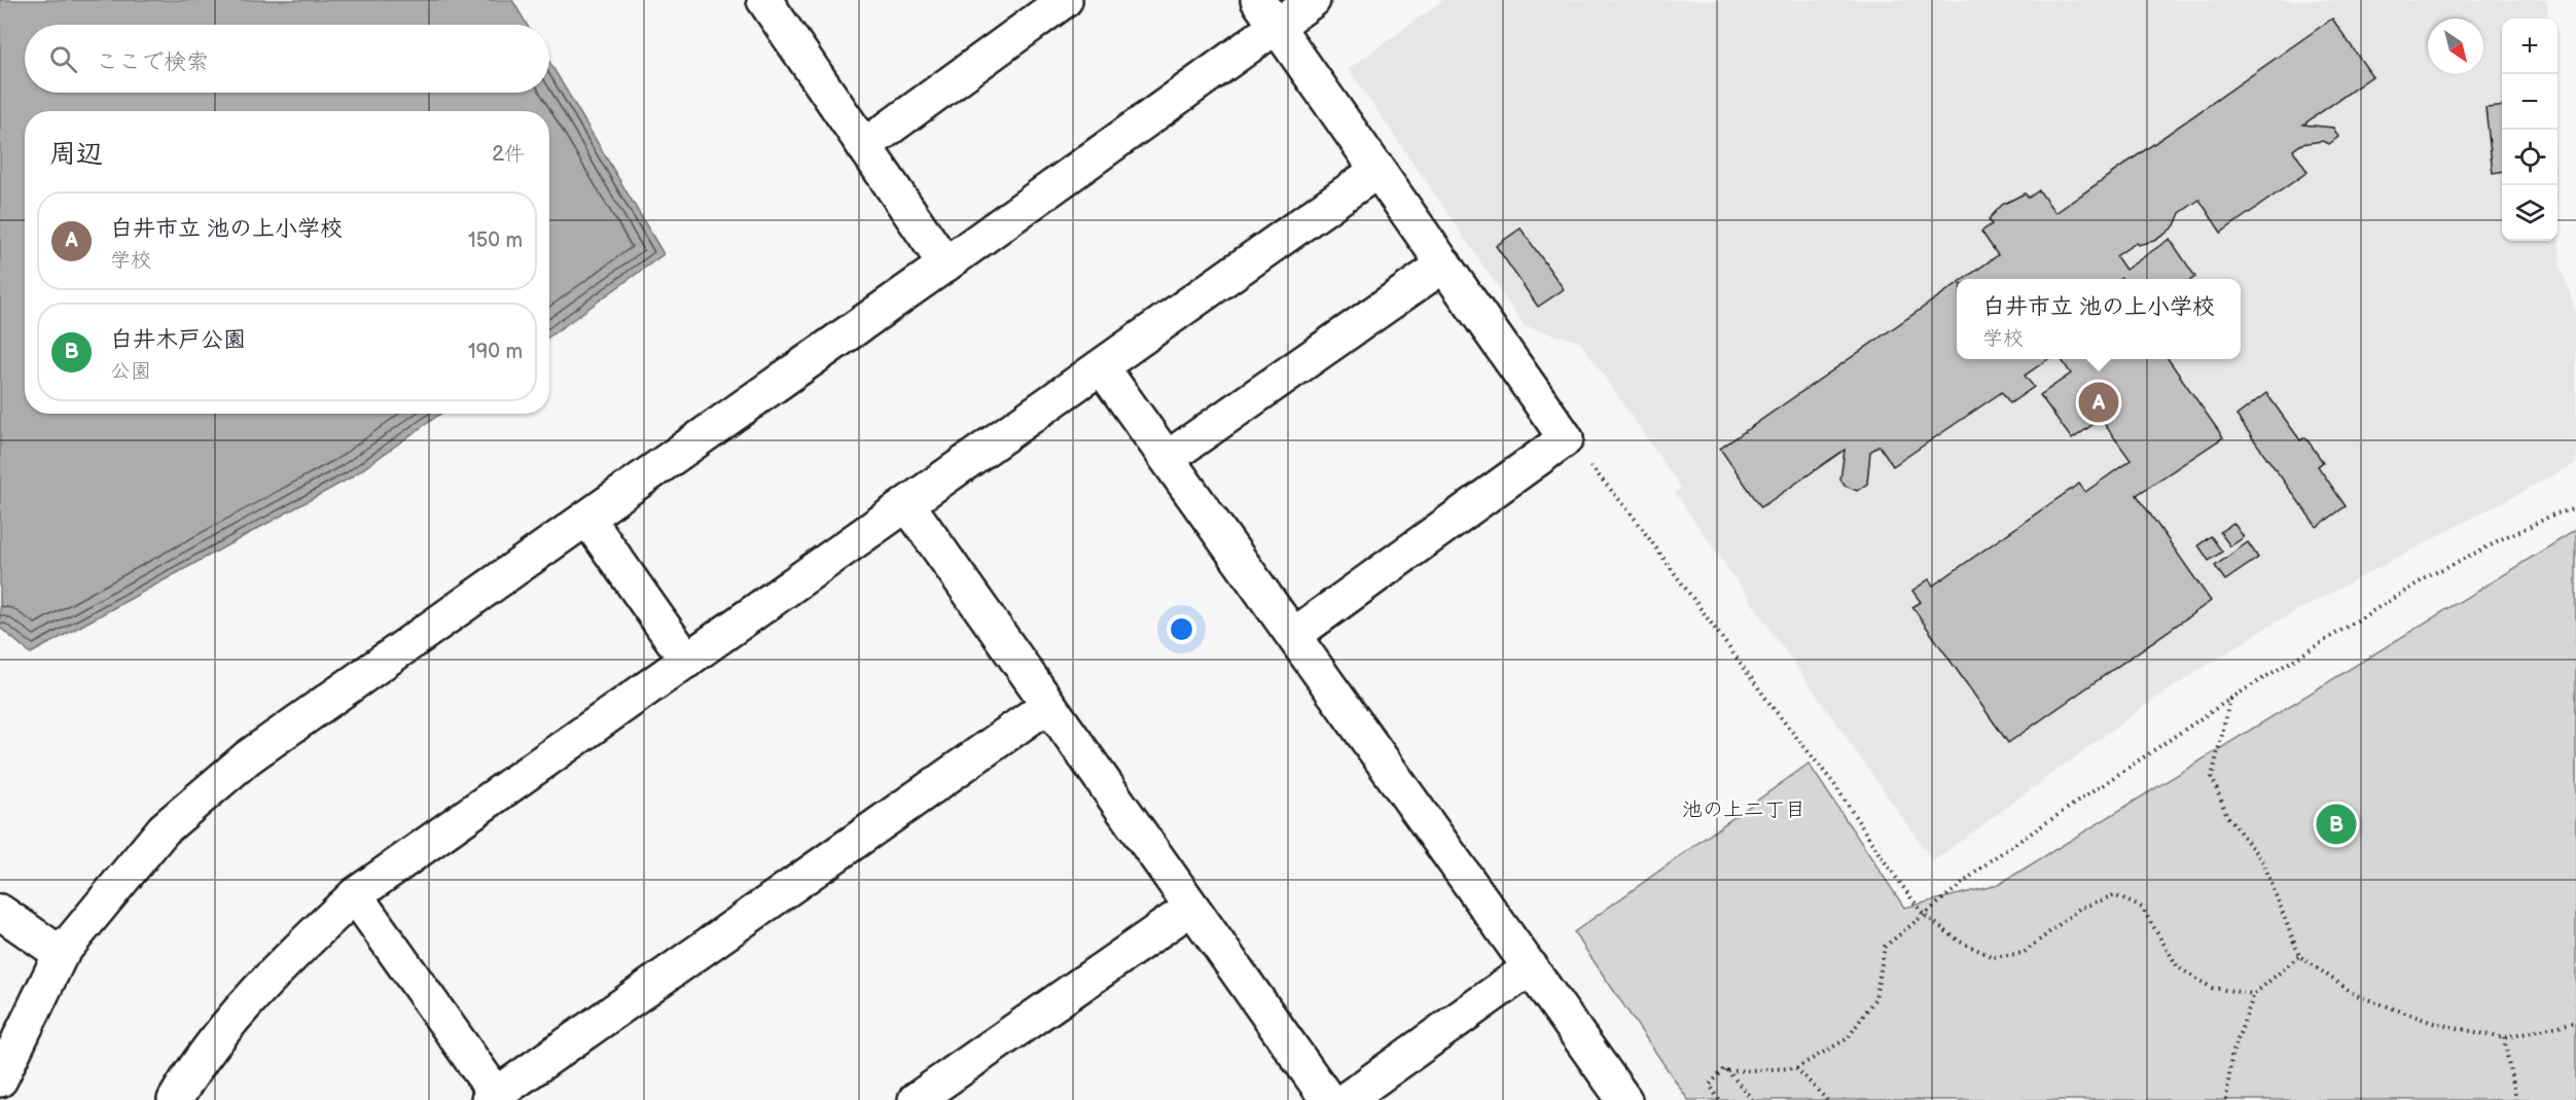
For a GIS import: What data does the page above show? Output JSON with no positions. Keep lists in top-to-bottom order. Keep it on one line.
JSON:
{"districts":["池の上二丁目"],"north":"bottom right","page":{"map_buttons":["+","−"],"search":"ここで検索","heading":["周辺","2件"],"list":[{"mark":"A","name":"白井市立 池の上小学校","note":"学校","value":"150 m"},{"mark":"B","name":"白井木戸公園","note":"公園","value":"190 m"}],"popup":["白井市立 池の上小学校","学校"],"pins":["A","B"]}}
